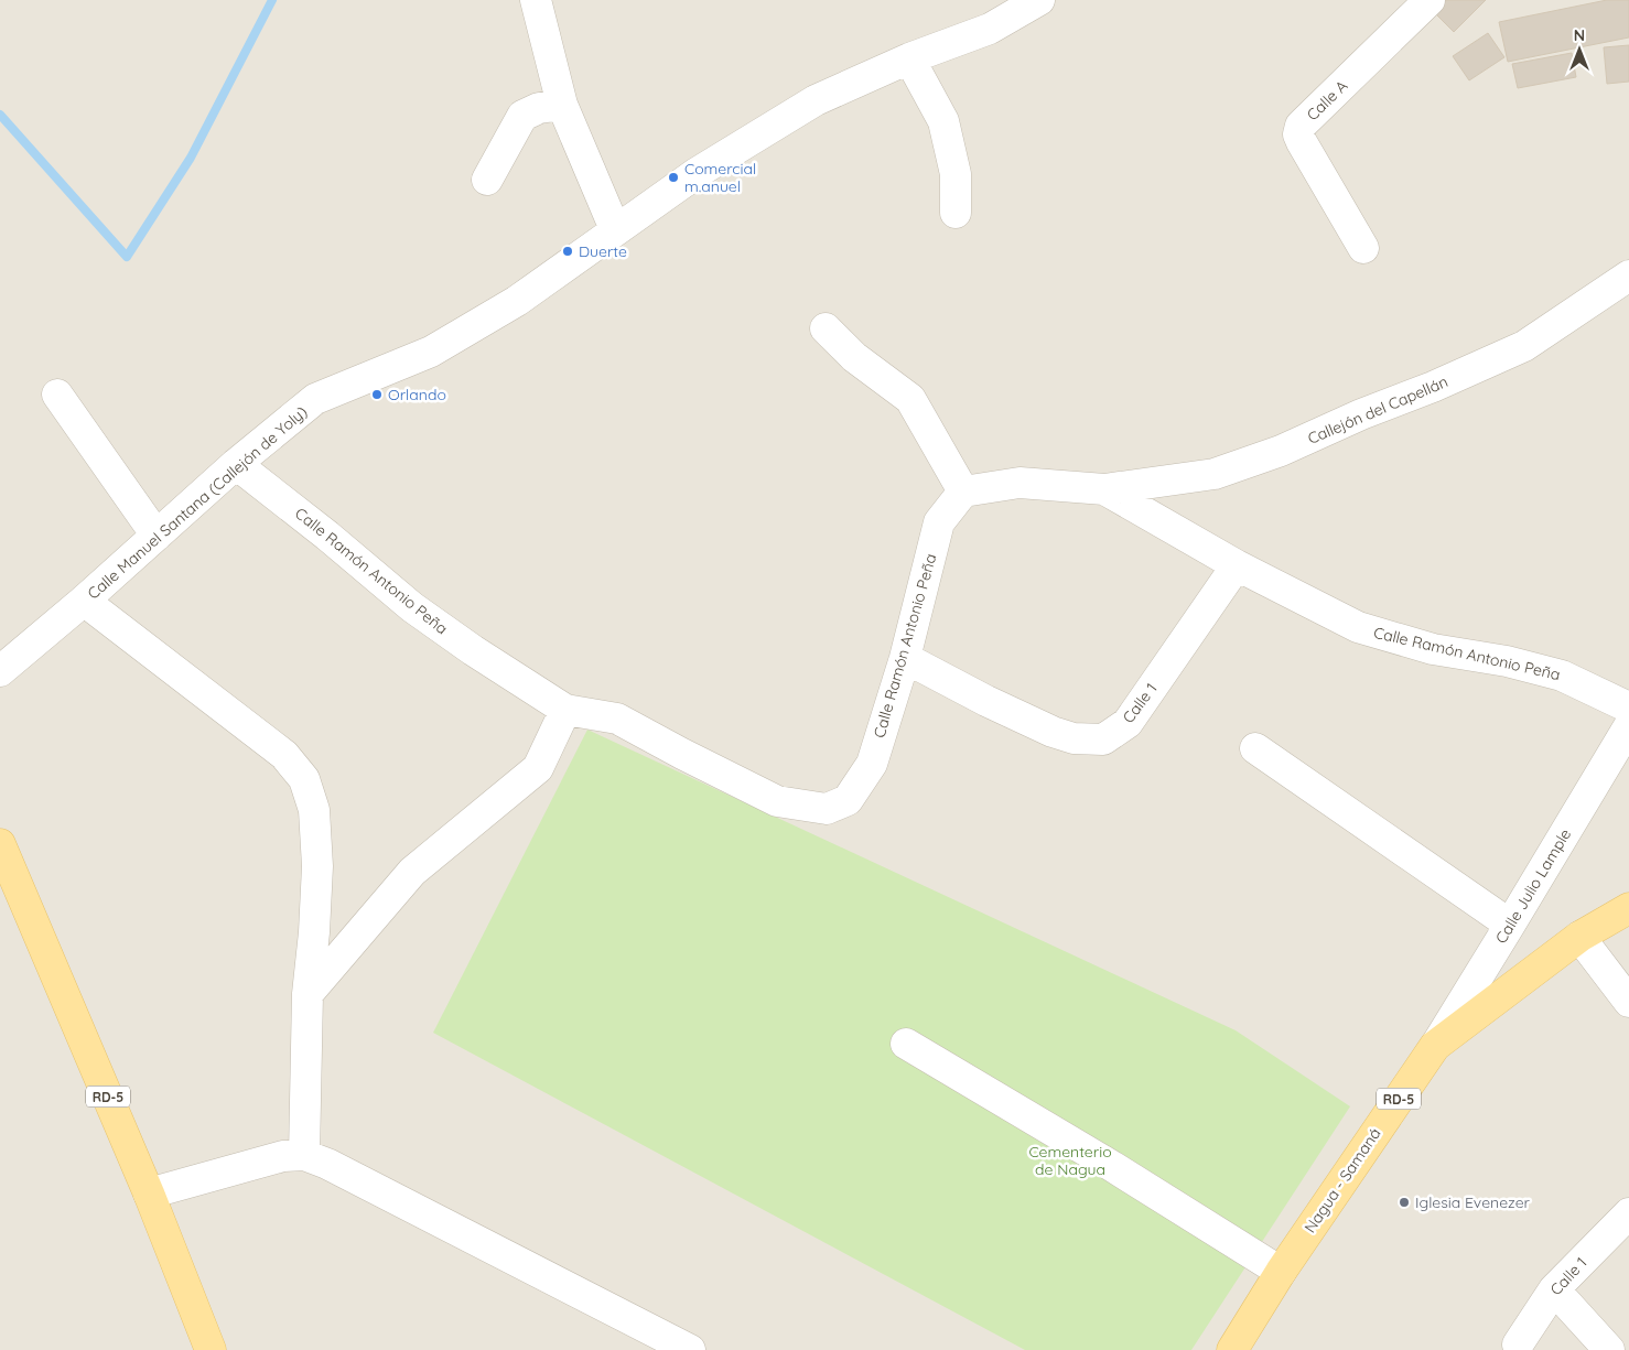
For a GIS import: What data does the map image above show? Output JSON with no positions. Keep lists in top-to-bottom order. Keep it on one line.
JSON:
{"streets":{"main road":["RD-5","Nagua - Samaná"],"street":["Calle A","Callejón del Capellán","Calle Manuel Santana (Callejón de Yoly)","Calle Ramón Antonio Peña","Calle 1","Calle Julio Lample"]},"crossings":[["Callejón del Capellán","Calle Ramón Antonio Peña"],["Calle Manuel Santana (Callejón de Yoly)","Calle Ramón Antonio Peña"],["Calle Ramón Antonio Peña","Calle 1"],["Calle Julio Lample","Nagua - Samaná"]],"parks":["Cementerio de Nagua"],"places":["Comercial m.anuel","Duerte","Orlando","Iglesia Evenezer"],"north":"top"}
